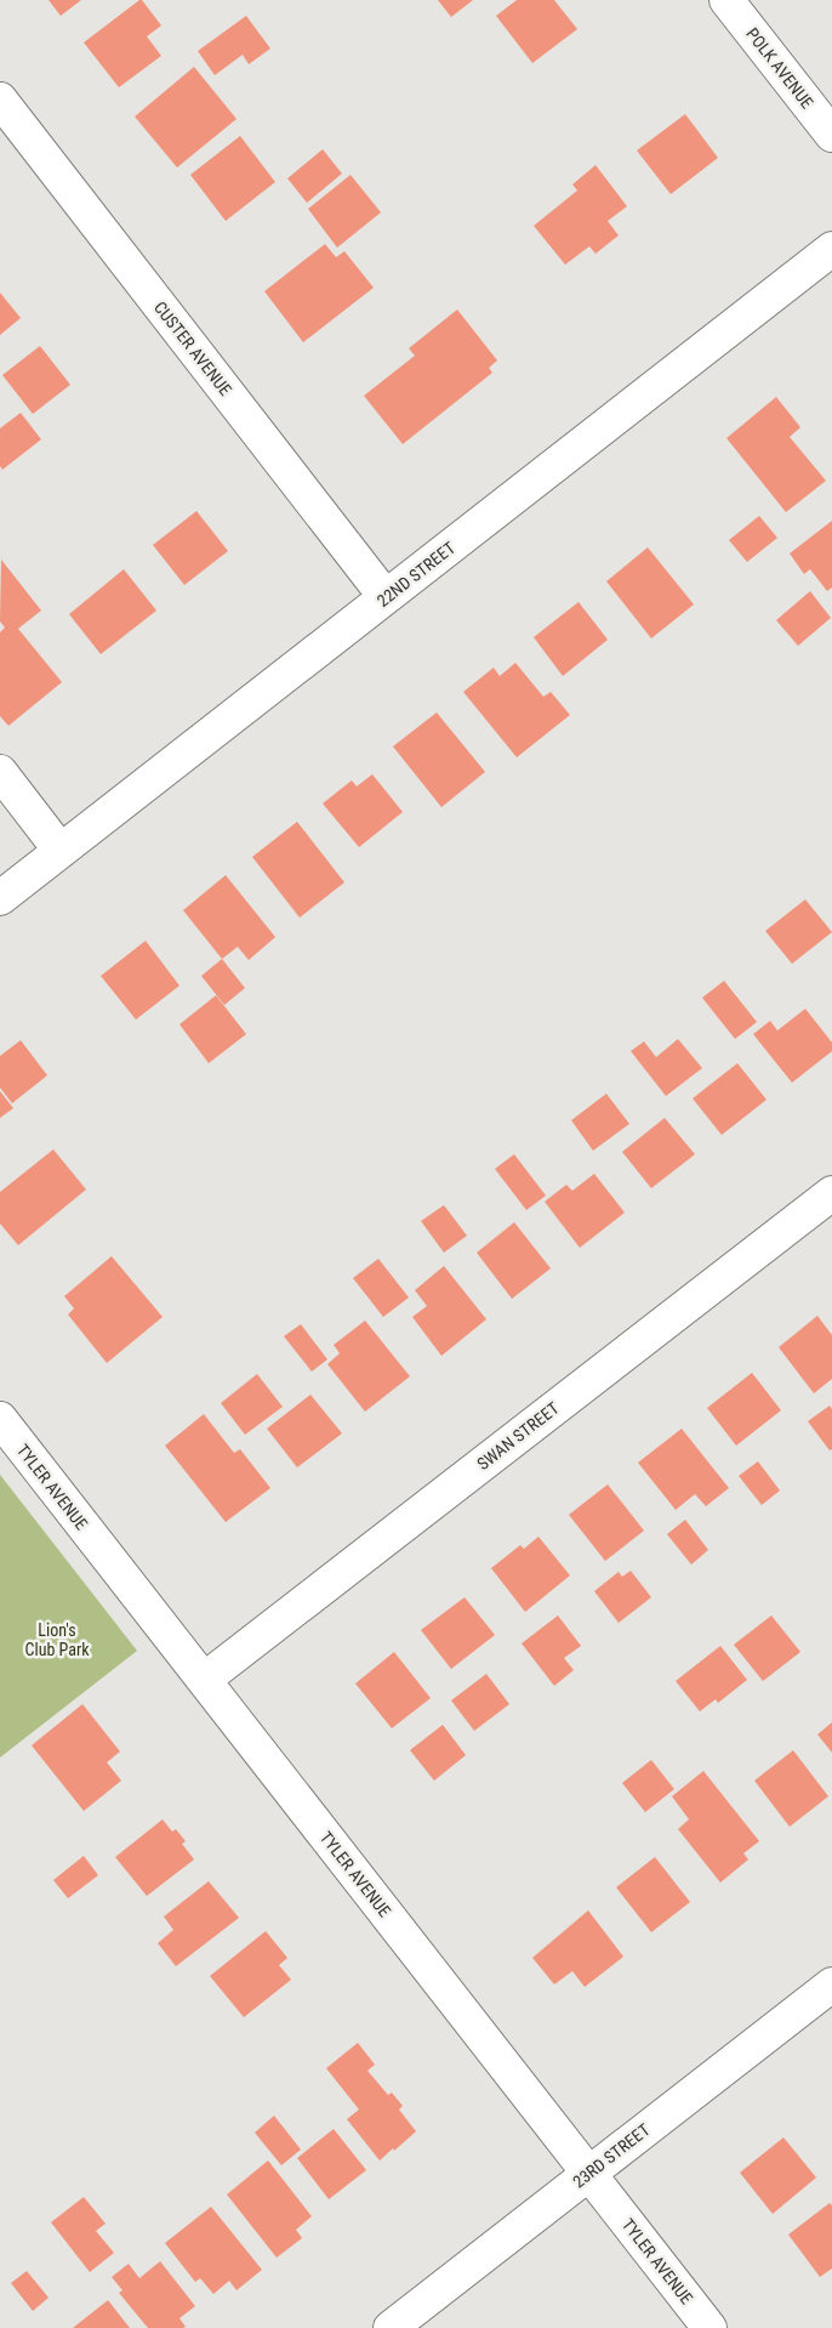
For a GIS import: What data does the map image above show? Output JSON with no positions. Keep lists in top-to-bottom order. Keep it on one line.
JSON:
{"streets":{"street":["POLK AVENUE","CUSTER AVENUE","22ND STREET","SWAN STREET","TYLER AVENUE","23RD STREET"]},"crossings":[["CUSTER AVENUE","22ND STREET"],["SWAN STREET","TYLER AVENUE"],["TYLER AVENUE","23RD STREET"]],"parks":["Lion's Club Park"]}
